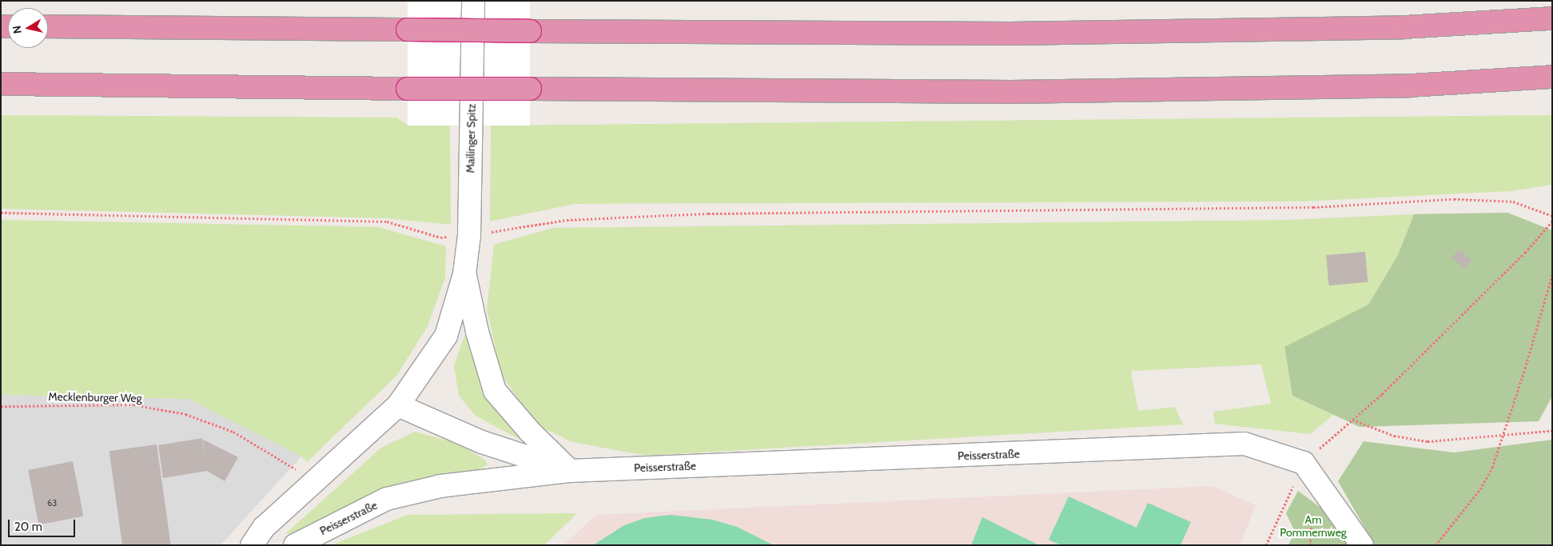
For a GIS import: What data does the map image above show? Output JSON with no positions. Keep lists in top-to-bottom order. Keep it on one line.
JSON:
{"streets":{"street":["Mailinger Spitz","Peisserstraße"],"path":["Mecklenburger Weg"]},"parks":["Am Pommernweg"],"house_numbers":["63"],"scale_bar":"20 m","north":"left"}
